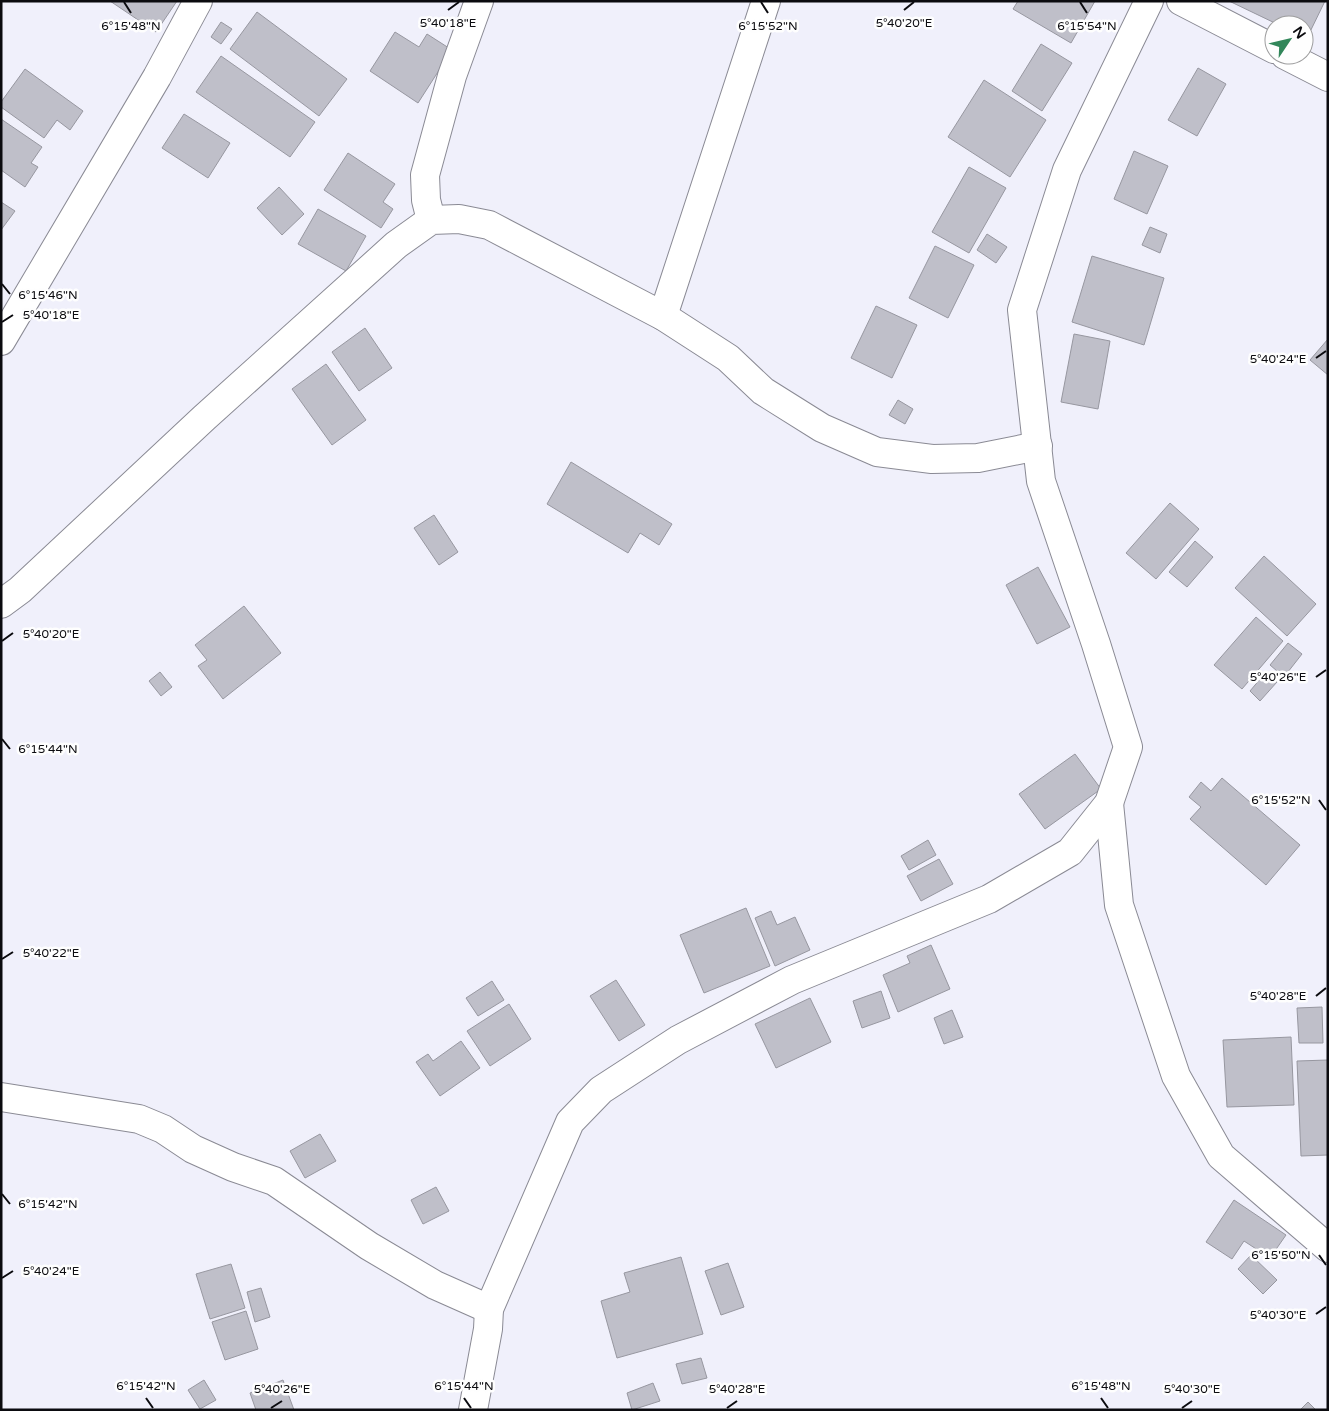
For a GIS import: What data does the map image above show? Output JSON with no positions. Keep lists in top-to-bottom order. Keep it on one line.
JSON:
{"north":"top right","coordinates":["5°40'18\"E","5°40'20\"E","6°15'48\"N","6°15'52\"N","6°15'54\"N","6°15'46\"N","5°40'24\"E","5°40'26\"E","6°15'44\"N","5°40'22\"E","5°40'28\"E","6°15'42\"N","6°15'50\"N","5°40'30\"E"]}
